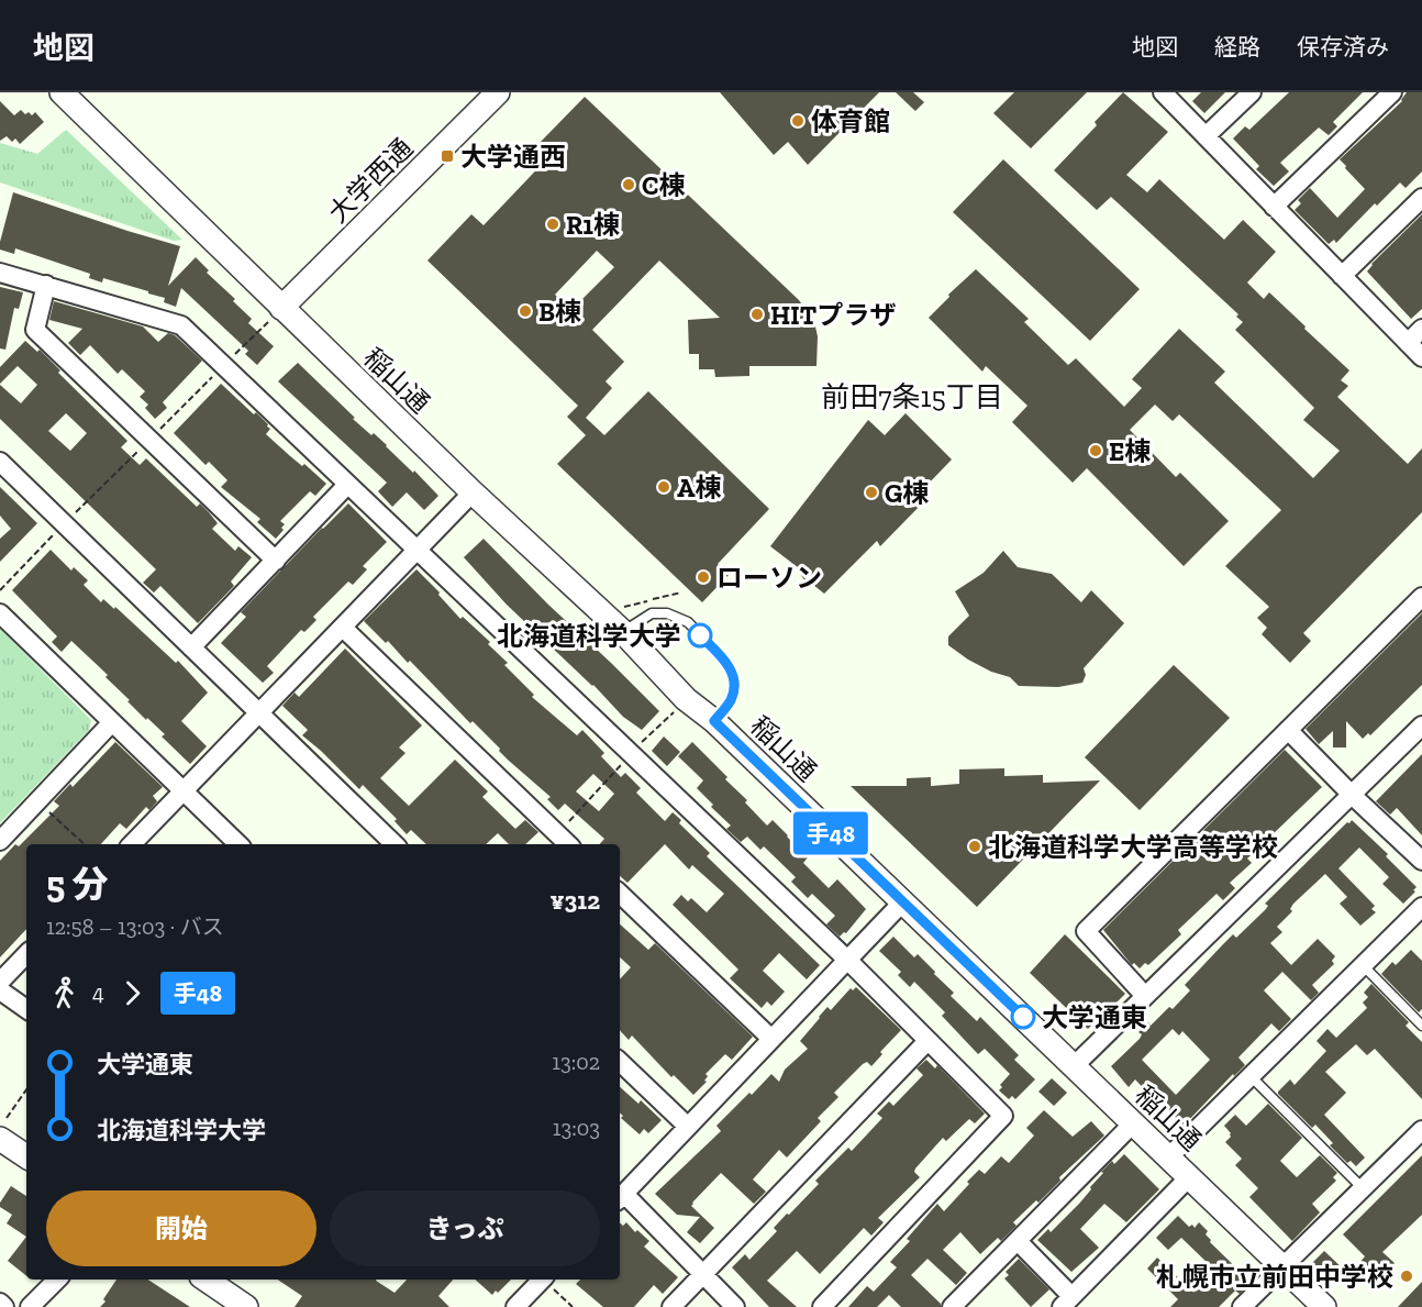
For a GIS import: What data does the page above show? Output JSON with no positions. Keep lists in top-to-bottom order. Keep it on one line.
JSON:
{"streets":{"street":["大学西通","稲山通"]},"crossings":[["大学西通","稲山通"]],"districts":["前田7条15丁目"],"places":{"other":["体育館","C棟","R1棟","B棟","HITプラザ","E棟","A棟","G棟","ローソン","北海道科学大学","北海道科学大学高等学校","大学通東","札幌市立前田中学校"],"transit":["大学通西"]},"lines":["bus line 手48"],"page":{"header":"地図","nav":["地図","経路","保存済み"],"on_map":"手48","heading":["5 分","12:58 – 13:03 · バス","¥312"],"legs":["4","手48"],"list":[{"name":"大学通東","value":"13:02"},{"name":"北海道科学大学","value":"13:03"}],"buttons":["開始","きっぷ"]}}
